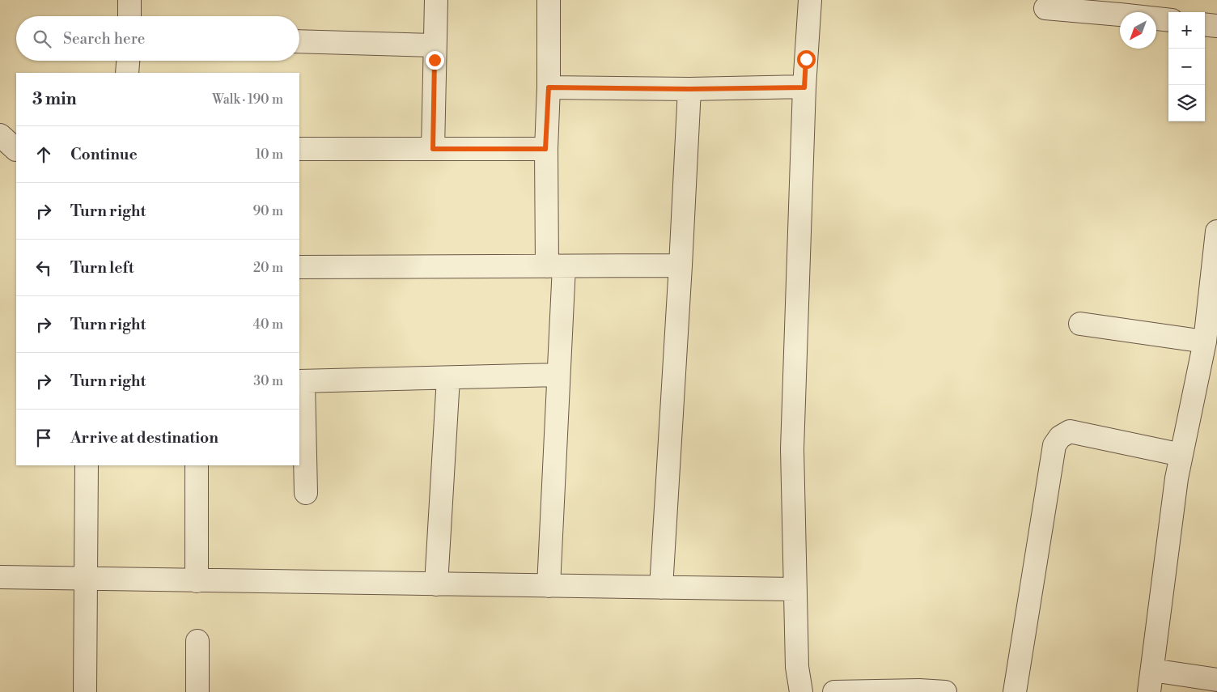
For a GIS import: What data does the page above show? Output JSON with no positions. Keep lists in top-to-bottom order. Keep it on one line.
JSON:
{"north":"bottom left","page":{"map_buttons":["+","−"],"search":"Search here","heading":["3 min","Walk · 190 m"],"list":[["Continue","10 m"],["Turn right","90 m"],["Turn left","20 m"],["Turn right","40 m"],["Turn right","30 m"],"Arrive at destination"]}}
